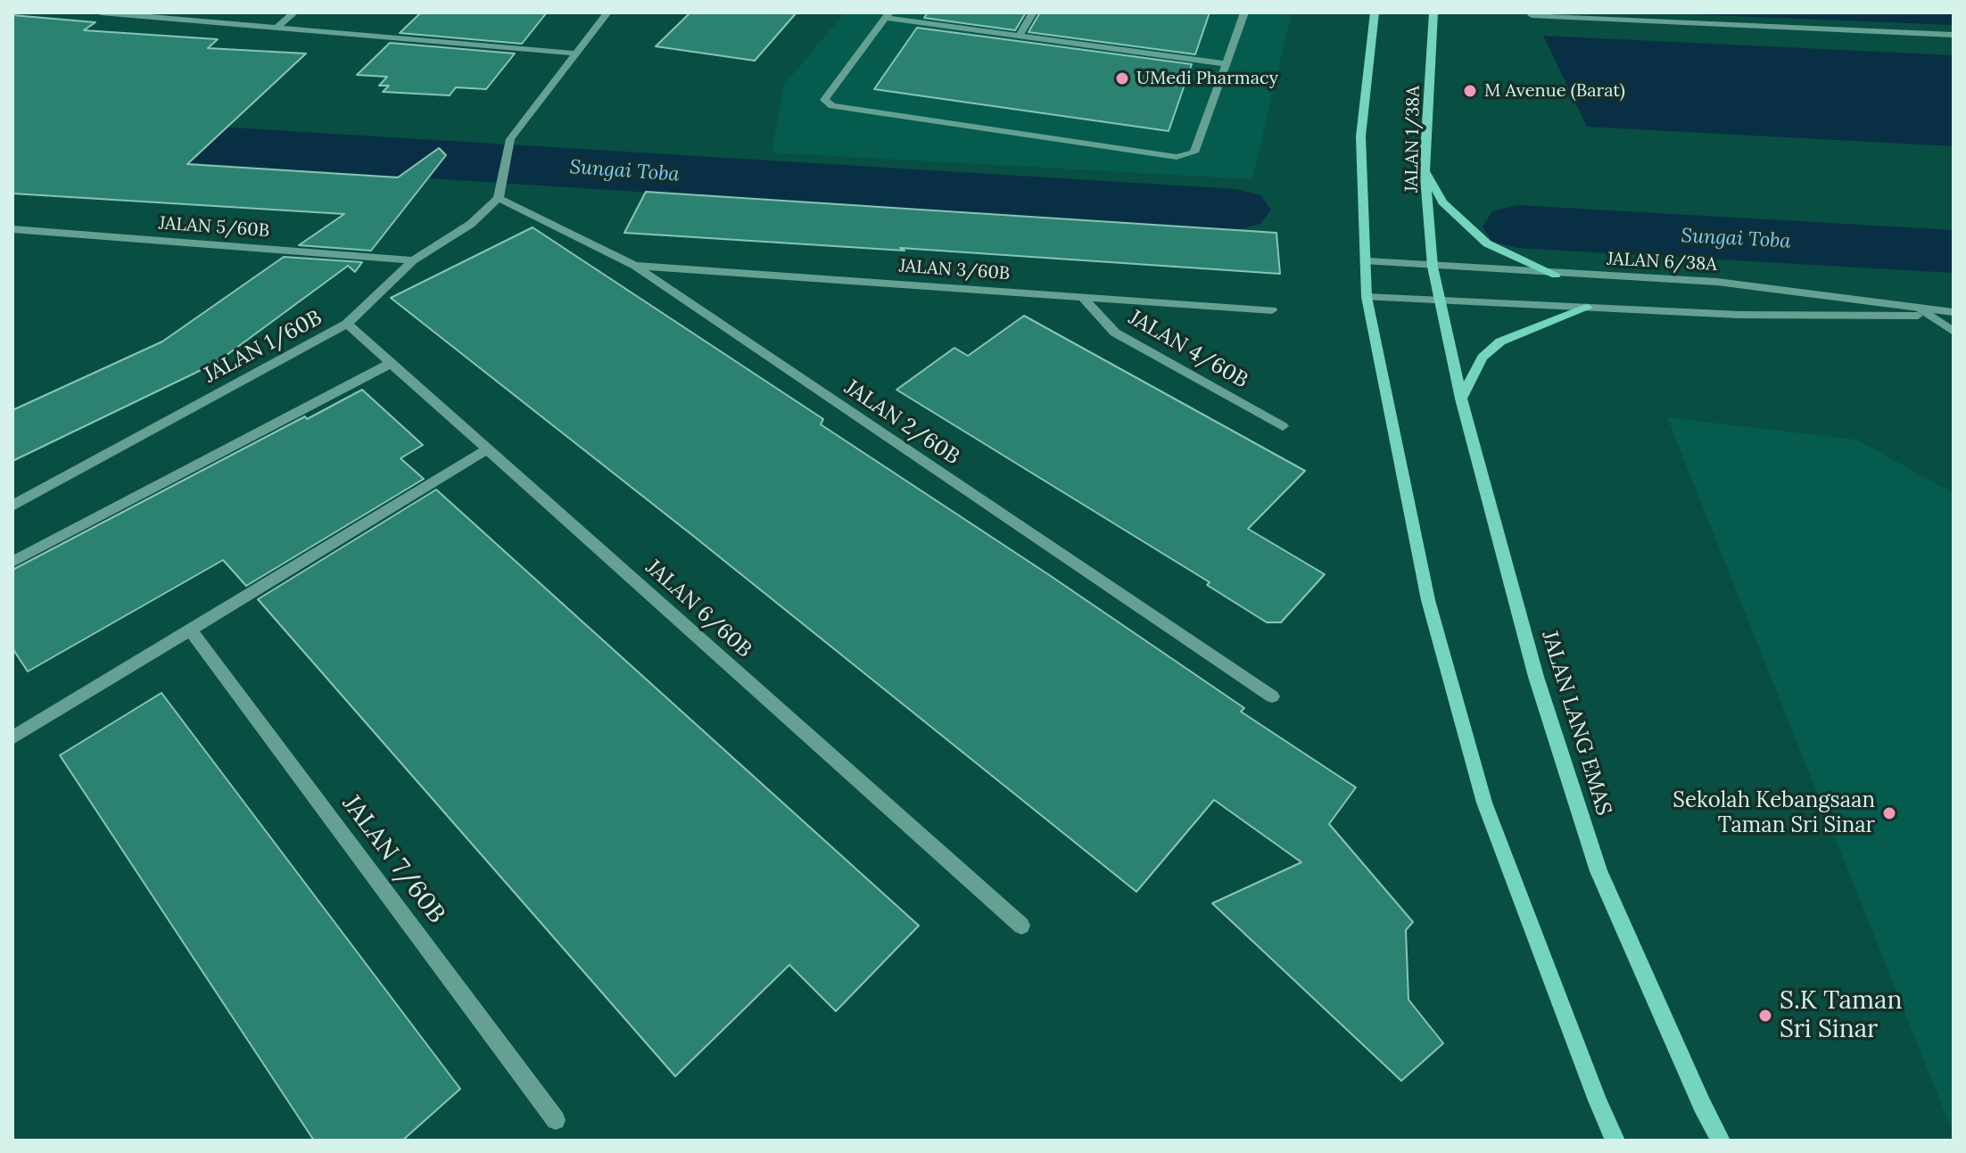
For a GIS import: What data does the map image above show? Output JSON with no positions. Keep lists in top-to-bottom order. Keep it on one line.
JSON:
{"streets":{"main road":["JALAN 1/38A","JALAN LANG EMAS"],"street":["JALAN 5/60B","JALAN 6/38A","JALAN 3/60B","JALAN 1/60B","JALAN 4/60B","JALAN 2/60B","JALAN 6/60B","JALAN 7/60B"]},"crossings":[["JALAN 1/38A","JALAN 6/38A"],["JALAN 1/38A","JALAN LANG EMAS"],["JALAN 5/60B","JALAN 1/60B"],["JALAN 6/38A","JALAN LANG EMAS"],["JALAN 3/60B","JALAN 4/60B"],["JALAN 3/60B","JALAN 2/60B"],["JALAN 1/60B","JALAN 2/60B"],["JALAN 1/60B","JALAN 6/60B"]],"water":["Sungai Toba"],"places":["UMedi Pharmacy","M Avenue (Barat)","Sekolah Kebangsaan Taman Sri Sinar","S.K Taman Sri Sinar"]}
